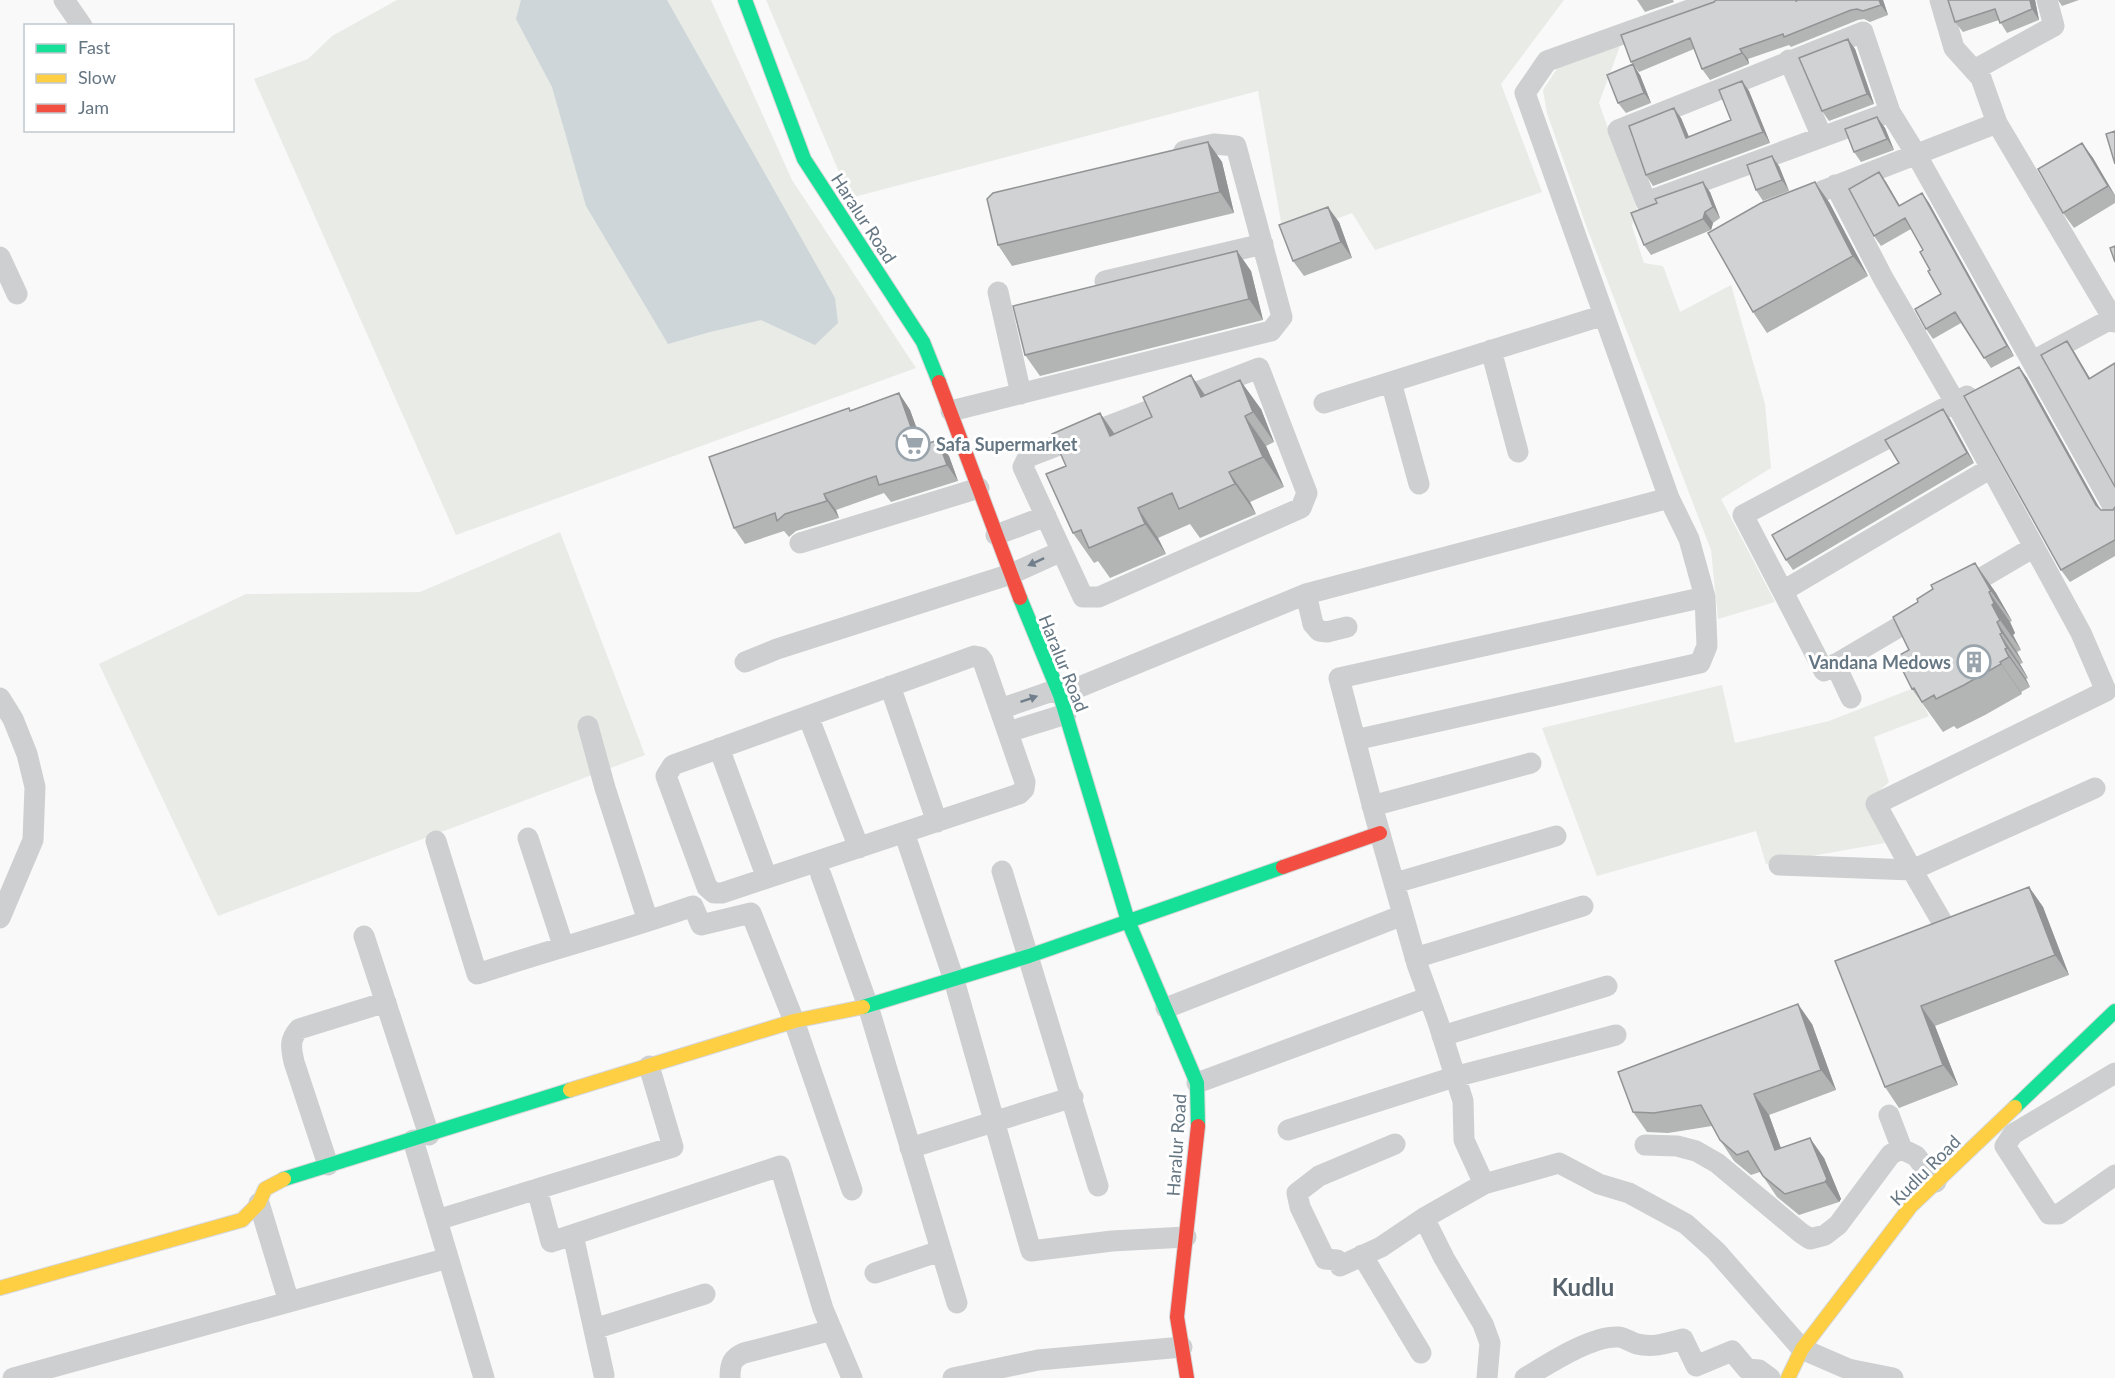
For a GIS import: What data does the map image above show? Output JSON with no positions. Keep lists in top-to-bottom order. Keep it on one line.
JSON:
{"streets":{"street":["Haralur Road","Kudlu Road"]},"districts":["Kudlu"],"places":{"supermarket":["Safa Supermarket"],"building":["Vandana Medows"]},"legend":["Fast","Slow","Jam"]}
